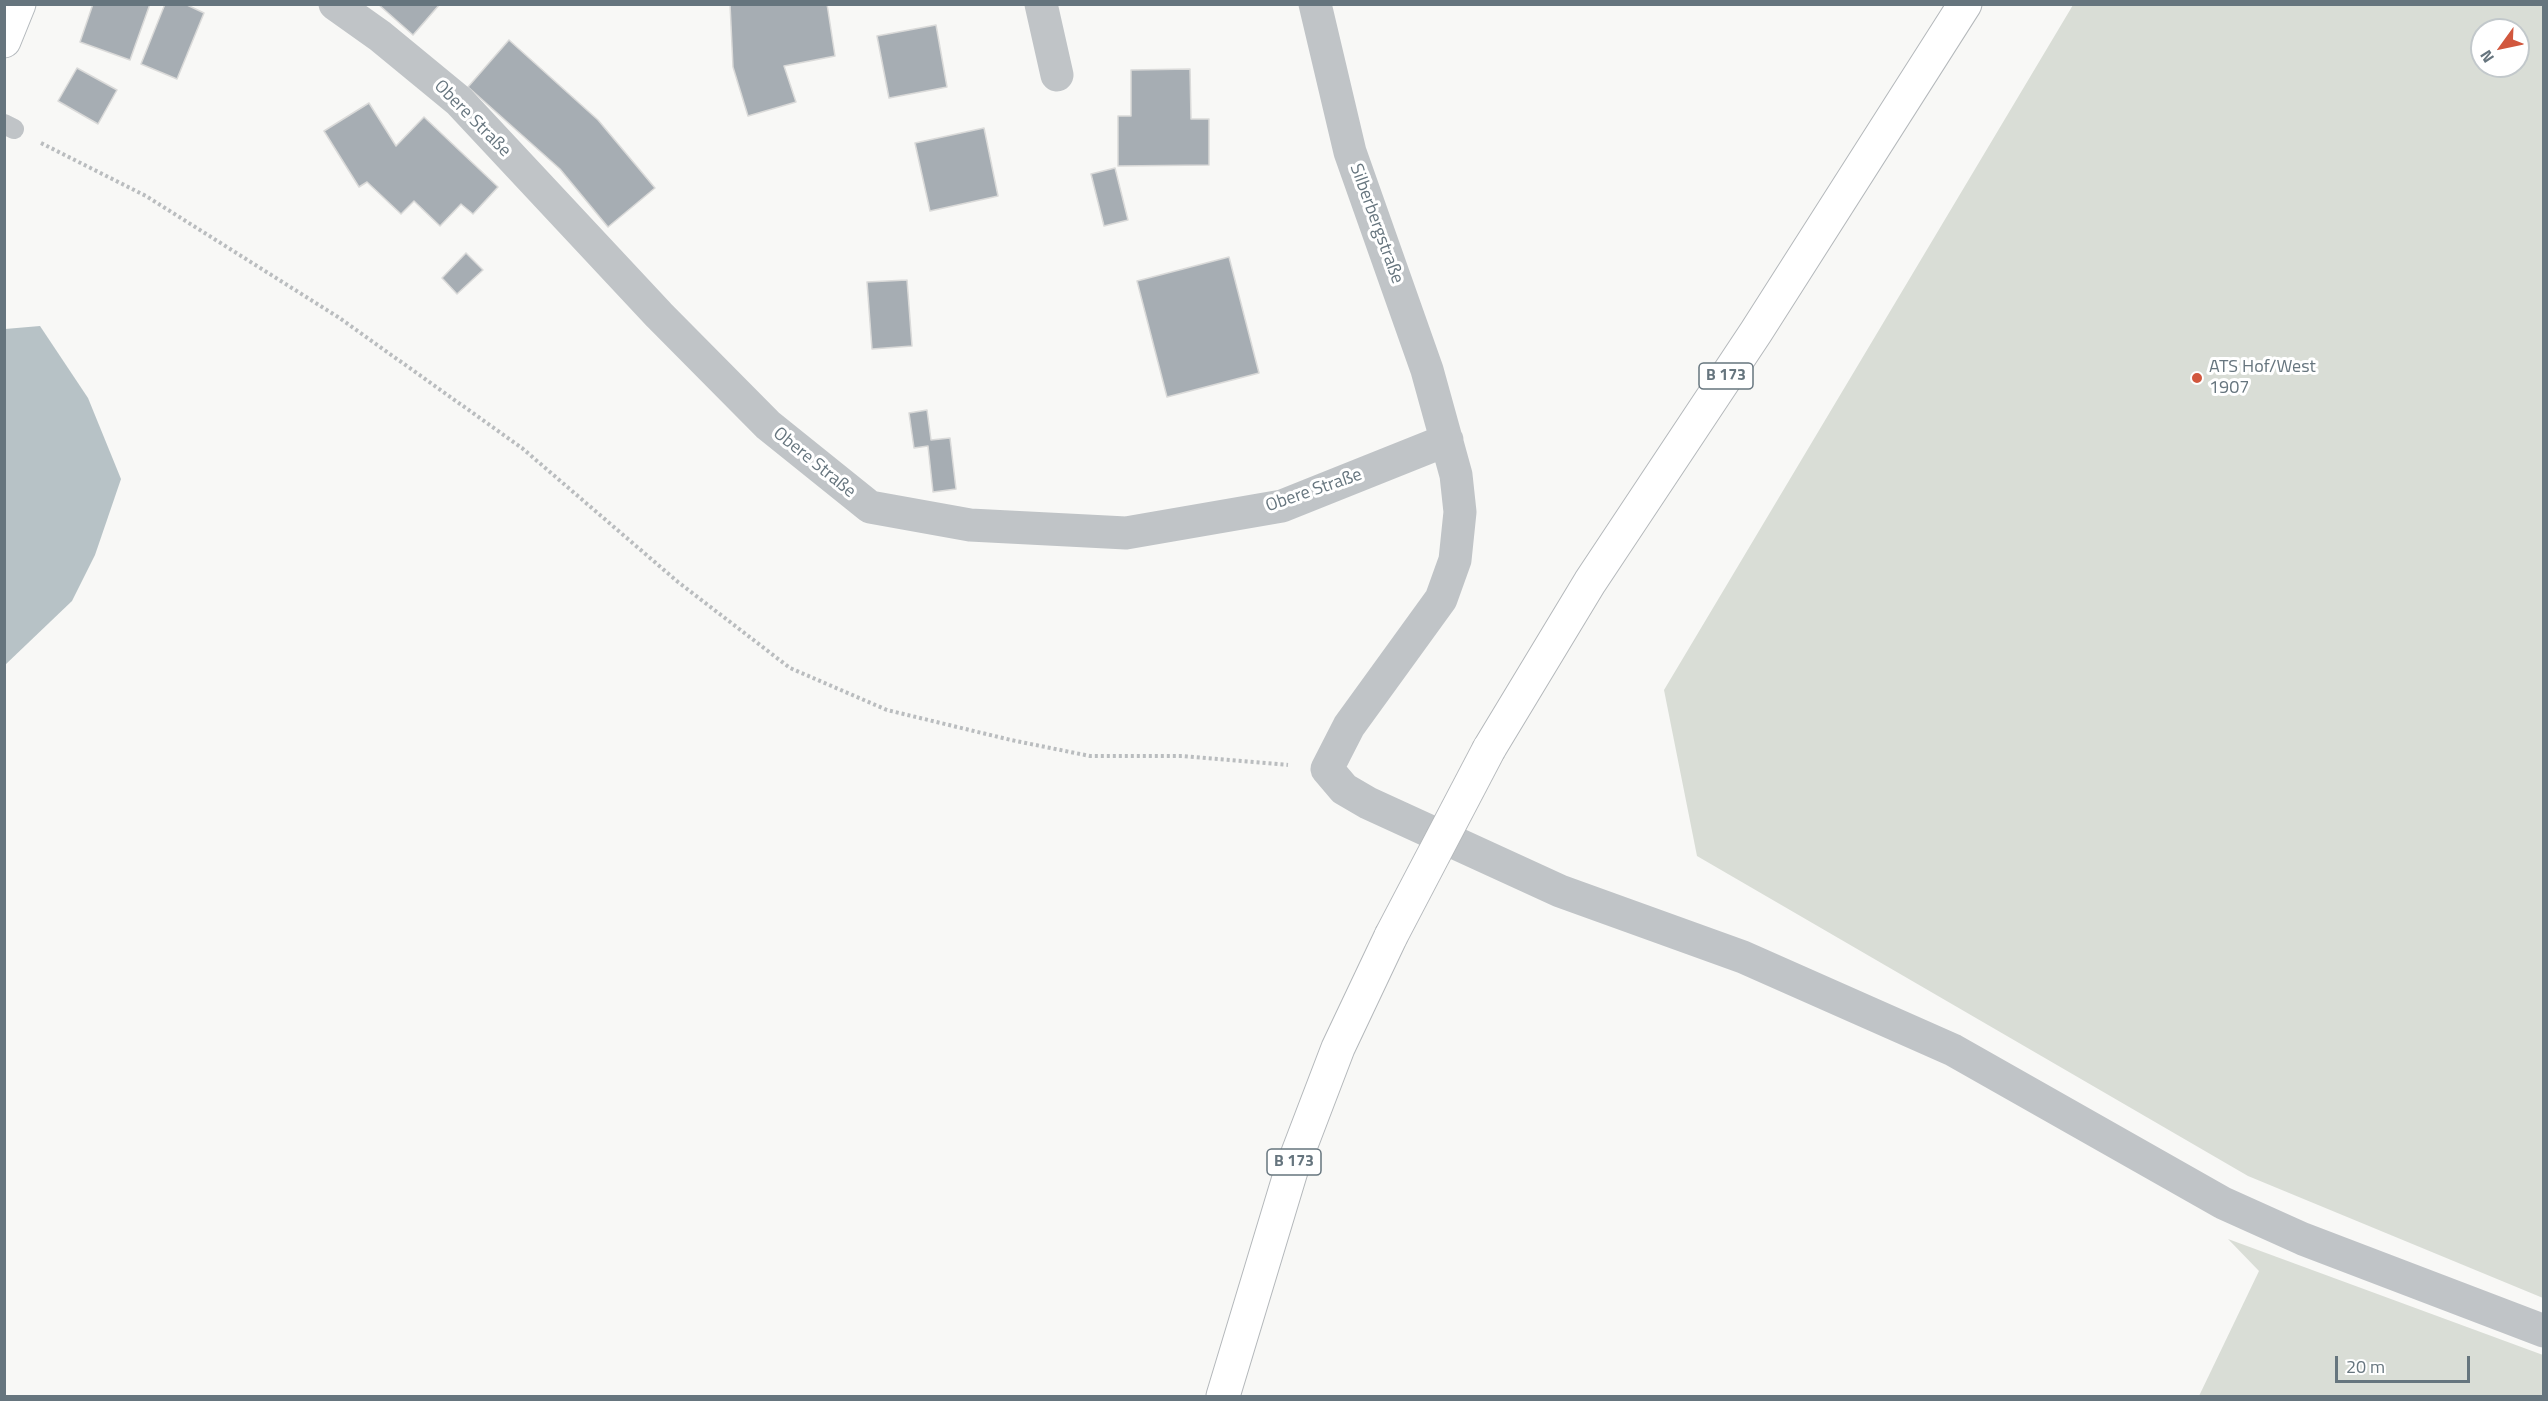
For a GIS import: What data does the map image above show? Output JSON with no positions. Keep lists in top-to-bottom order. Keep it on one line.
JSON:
{"streets":{"main road":["B 173"],"street":["Obere Straße","Silberbergstraße"]},"crossings":[["Obere Straße","Silberbergstraße"]],"places":["ATS Hof/West 1907"],"scale_bar":"20 m","north":"bottom left"}
